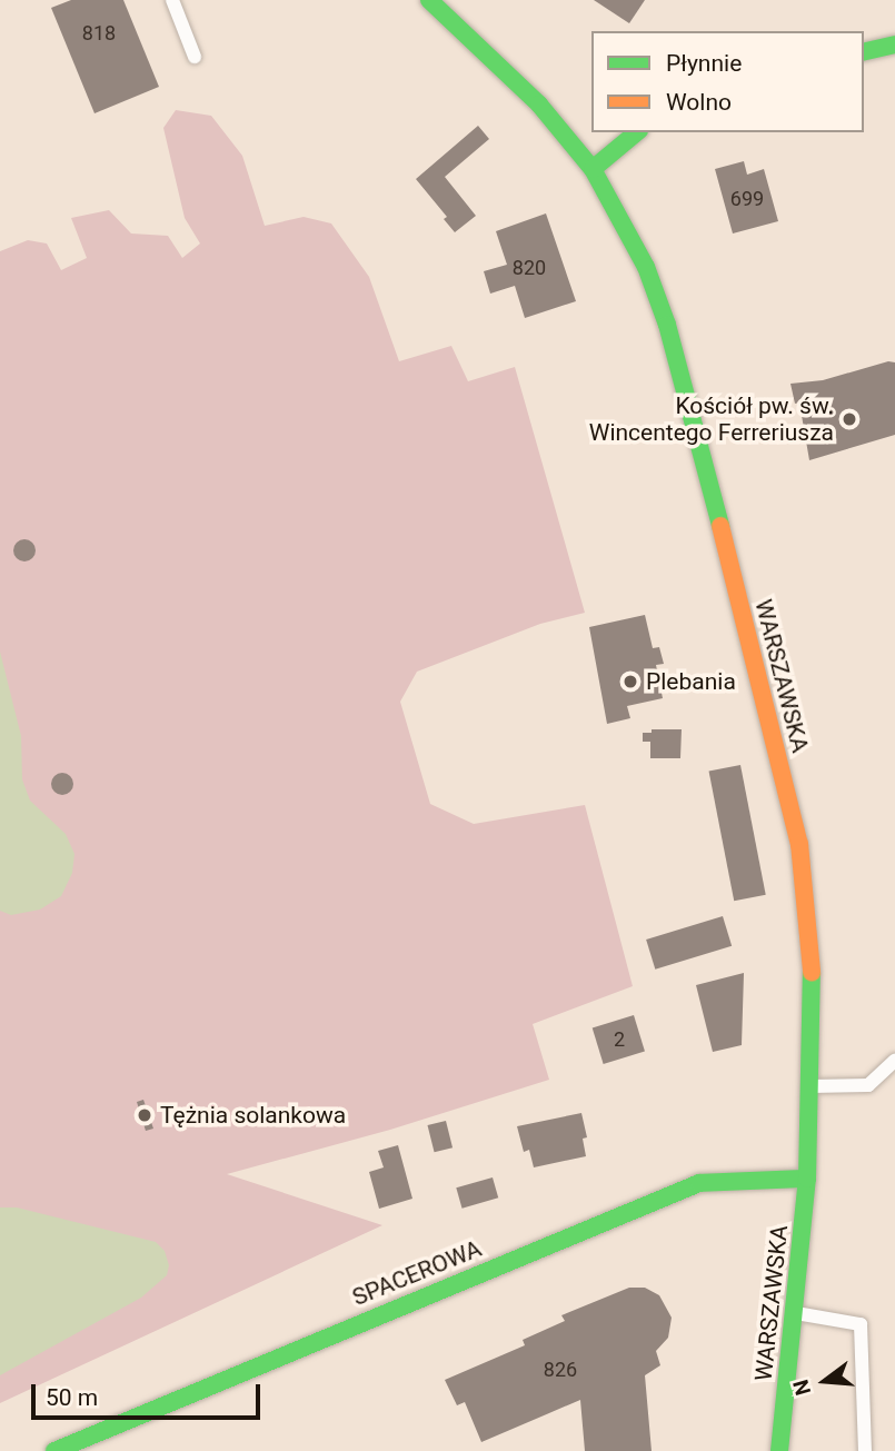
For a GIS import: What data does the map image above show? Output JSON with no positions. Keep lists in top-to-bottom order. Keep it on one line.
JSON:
{"streets":{"main road":["WARSZAWSKA","SPACEROWA"]},"crossings":[["WARSZAWSKA","SPACEROWA"]],"places":["Kościół pw. św. Wincentego Ferreriusza","Plebania","Tężnia solankowa"],"house_numbers":["818","699","820","2","826"],"legend":["Płynnie","Wolno"],"scale_bar":"50 m","north":"left"}
